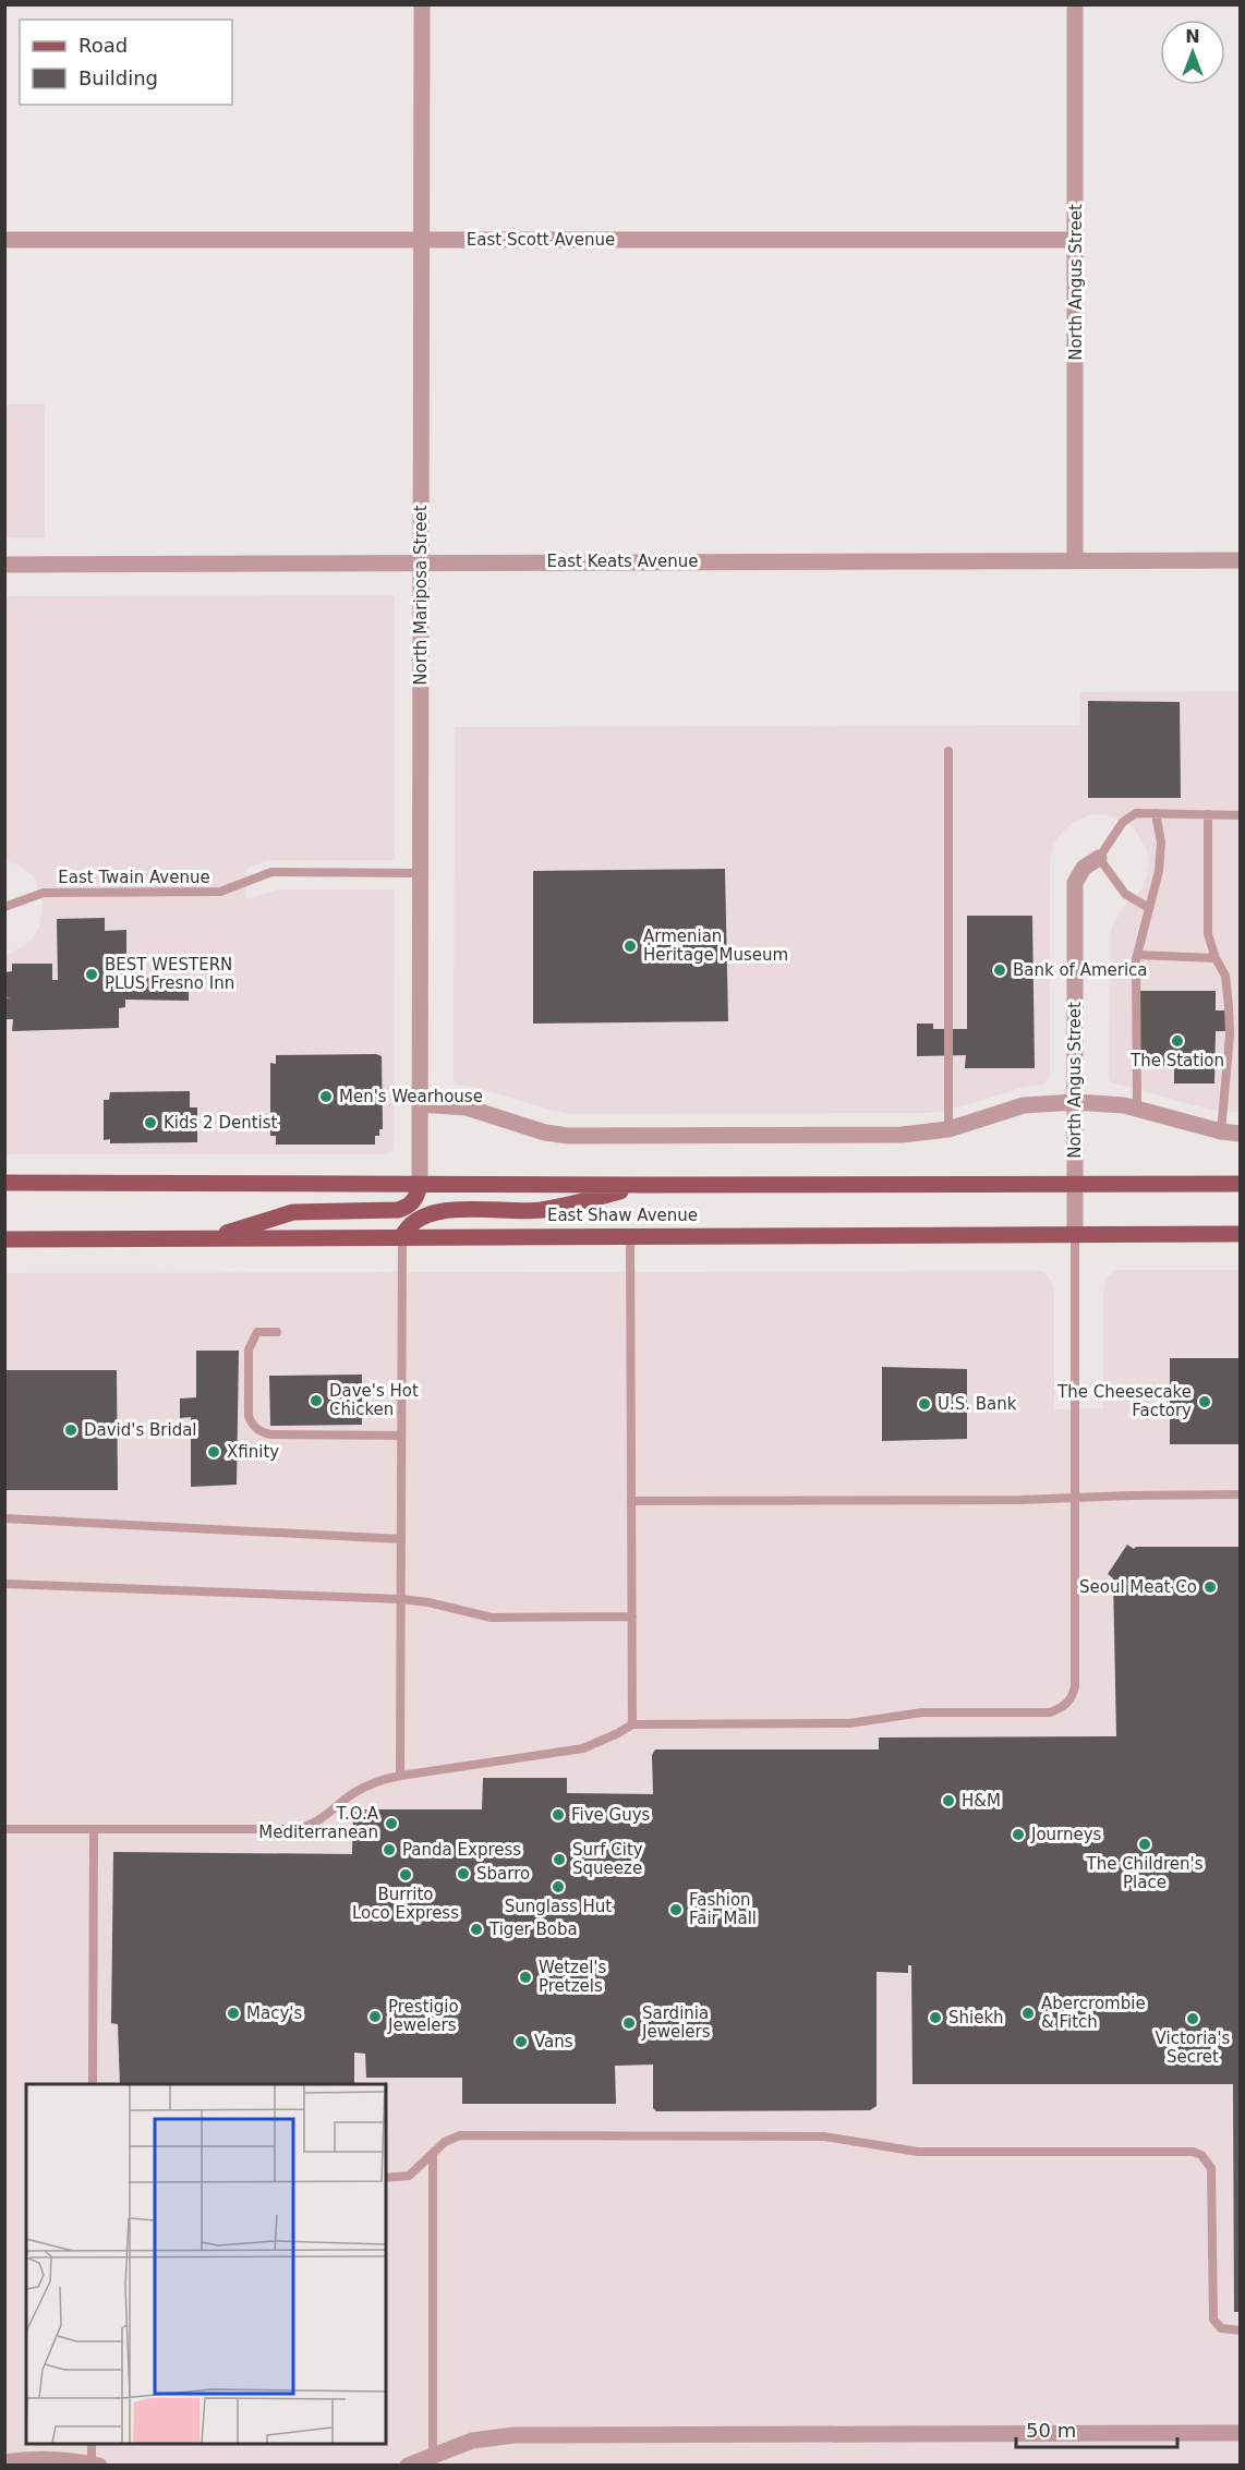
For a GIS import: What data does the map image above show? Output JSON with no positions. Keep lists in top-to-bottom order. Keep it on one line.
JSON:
{"streets":{"main road":["East Shaw Avenue"],"street":["East Scott Avenue","North Angus Street","East Keats Avenue","North Mariposa Street"],"lane":["East Twain Avenue"]},"crossings":[["East Scott Avenue","North Angus Street"],["East Scott Avenue","North Mariposa Street"],["North Angus Street","East Keats Avenue"],["North Angus Street","East Shaw Avenue"],["East Keats Avenue","North Mariposa Street"],["North Mariposa Street","East Twain Avenue"],["North Mariposa Street","East Shaw Avenue"]],"places":["Armenian Heritage Museum","Bank of America","BEST WESTERN PLUS Fresno Inn","The Station","Men's Wearhouse","Kids 2 Dentist","Dave's Hot Chicken","The Cheesecake Factory","U.S. Bank","David's Bridal","Xfinity","Seoul Meat Co","H&M","Five Guys","T.O.A Mediterranean","Journeys","The Children's Place","Panda Express","Surf City Squeeze","Sbarro","Burrito Loco Express","Sunglass Hut","Fashion Fair Mall","Tiger Boba","Wetzel's Pretzels","Macy's","Abercrombie & Fitch","Prestigio Jewelers","Shiekh","Victoria's Secret","Sardinia Jewelers","Vans"],"legend":["Road","Building"],"scale_bar":"50 m","north":"top"}
